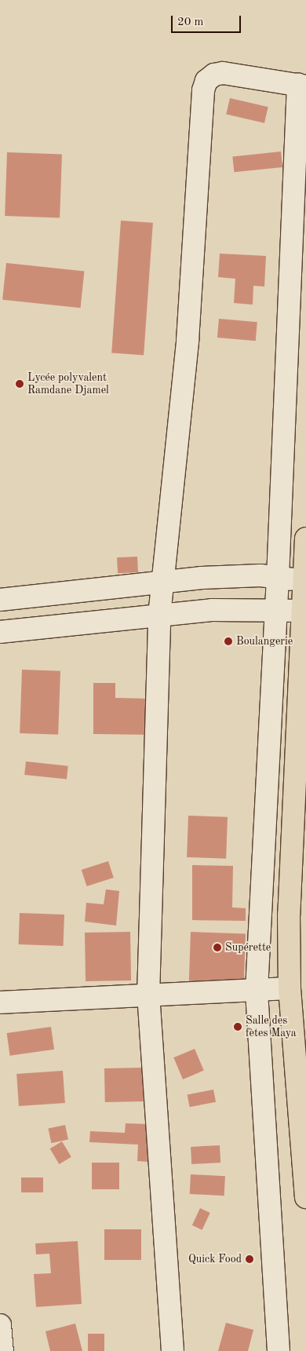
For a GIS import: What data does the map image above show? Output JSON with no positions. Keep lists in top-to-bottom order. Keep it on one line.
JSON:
{"places":["Lycée polyvalent Ramdane Djamel","Boulangerie","Supérette","Salle des fètes Maya","Quick Food"],"scale_bar":"20 m"}
